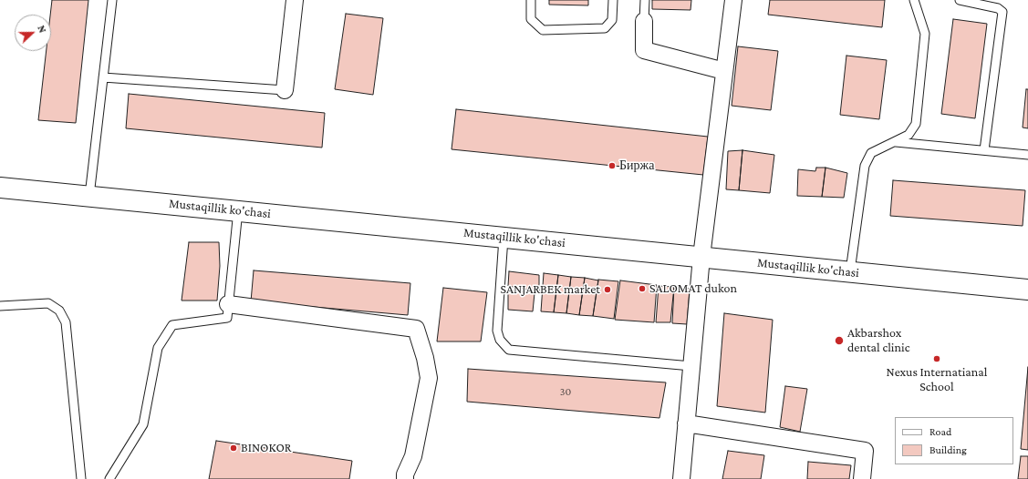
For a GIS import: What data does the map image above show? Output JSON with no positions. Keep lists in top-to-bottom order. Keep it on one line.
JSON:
{"streets":{"main road":["Mustaqillik ko'chasi"]},"places":["Биржа","SALOMAT dukon","SANJARBEK market","Akbarshox dental clinic","Nexus Internatianal School","BINOKOR"],"house_numbers":["30"],"legend":["Road","Building"],"north":"right"}
